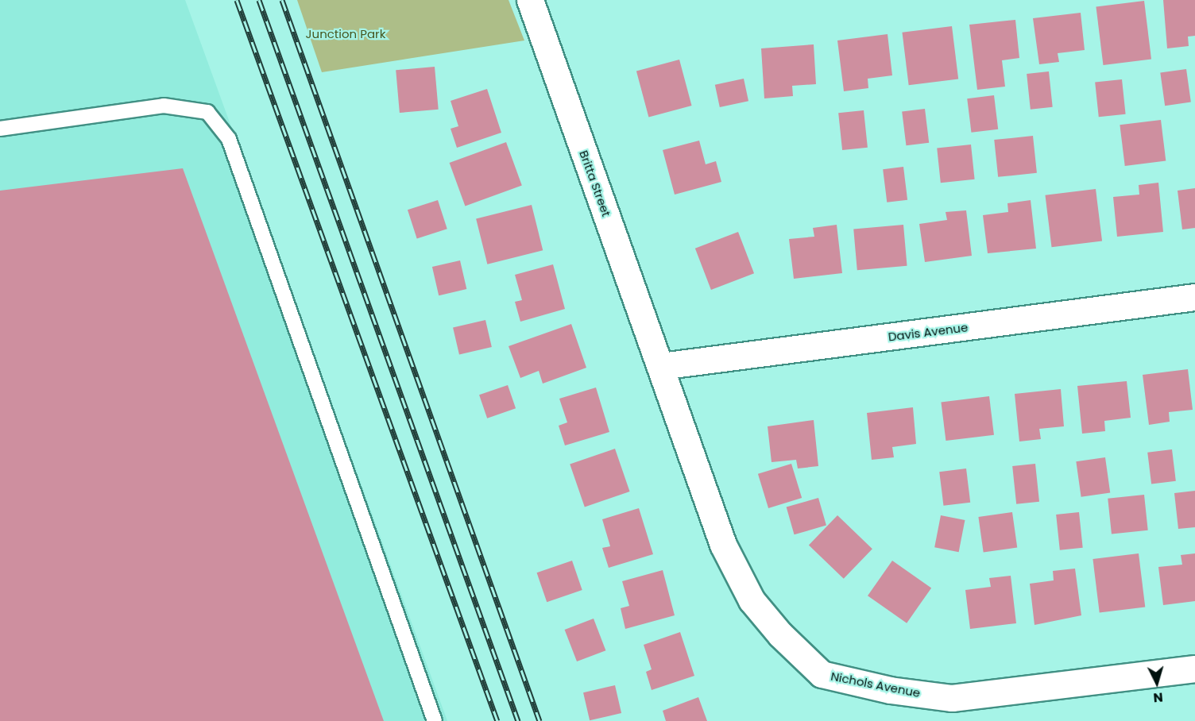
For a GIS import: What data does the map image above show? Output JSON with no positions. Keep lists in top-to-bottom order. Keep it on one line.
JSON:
{"streets":{"street":["Britta Street","Davis Avenue","Nichols Avenue"]},"crossings":[["Britta Street","Davis Avenue"],["Britta Street","Nichols Avenue"],["Davis Avenue","Nichols Avenue"]],"parks":["Junction Park"],"north":"bottom"}
